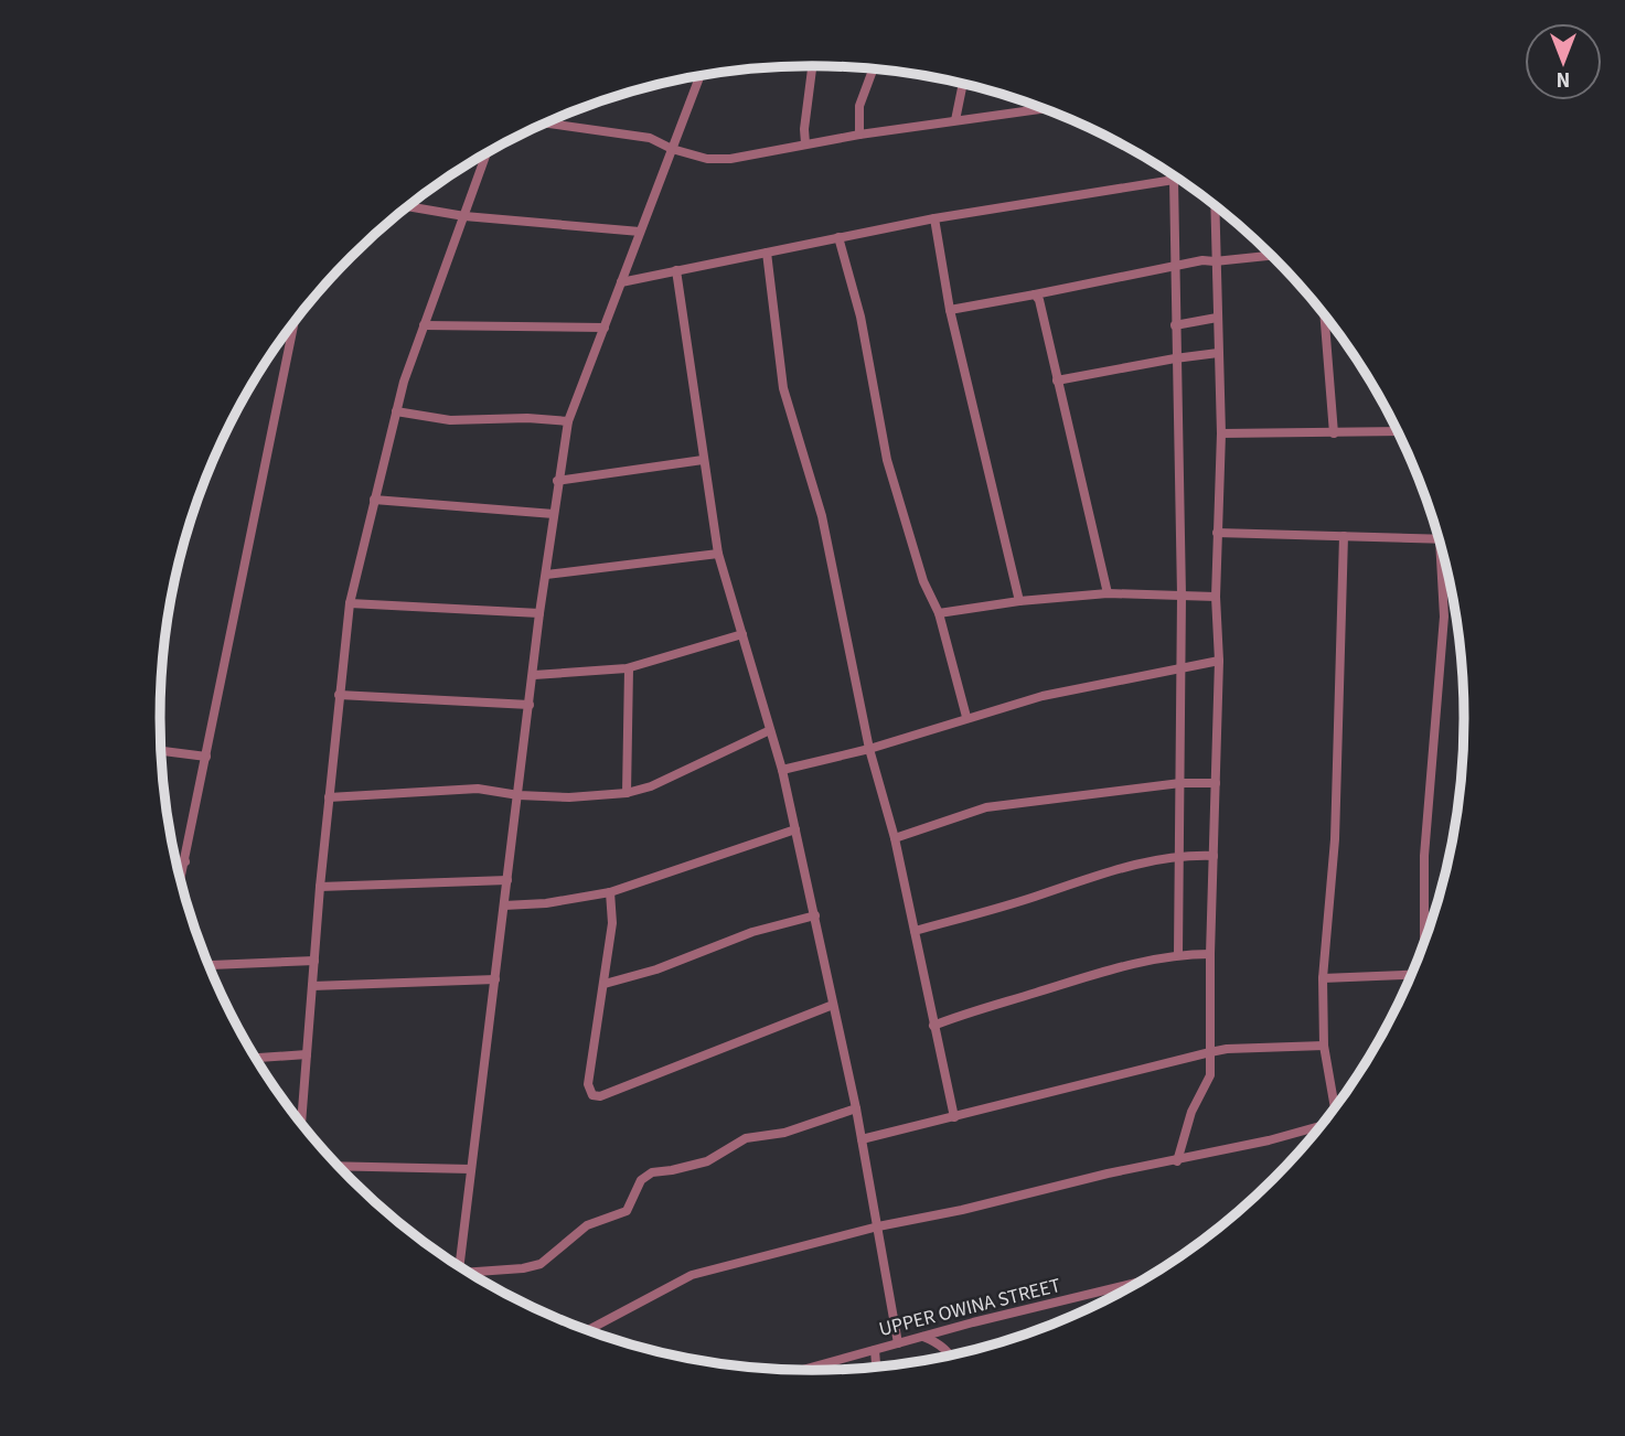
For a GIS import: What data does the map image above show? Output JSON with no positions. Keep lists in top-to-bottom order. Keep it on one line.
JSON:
{"streets":{"street":["UPPER OWINA STREET"]},"north":"bottom"}
